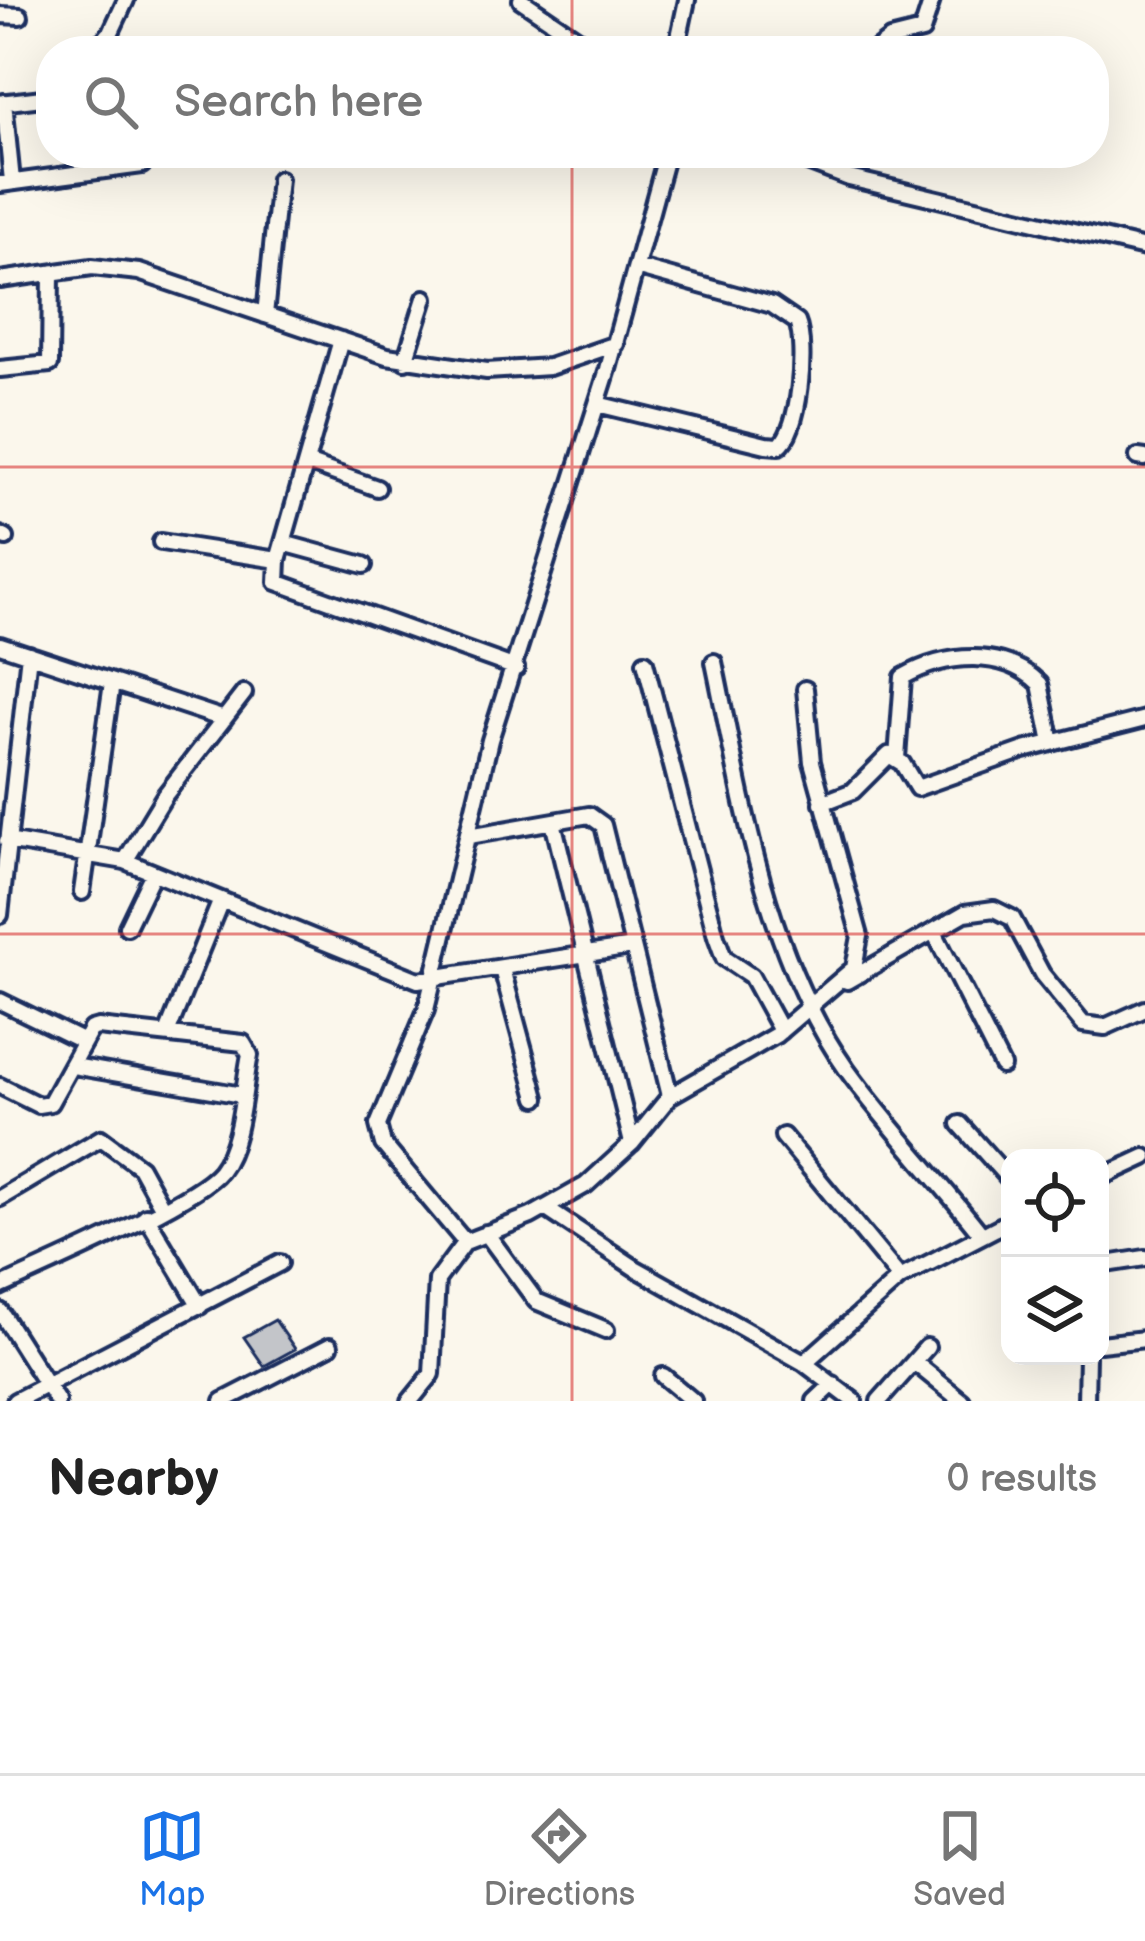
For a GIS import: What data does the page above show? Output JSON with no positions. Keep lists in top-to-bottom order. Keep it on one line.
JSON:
{"page":{"search":"Search here","heading":["Nearby","0 results"],"nav":["Map","Directions","Saved"]}}
